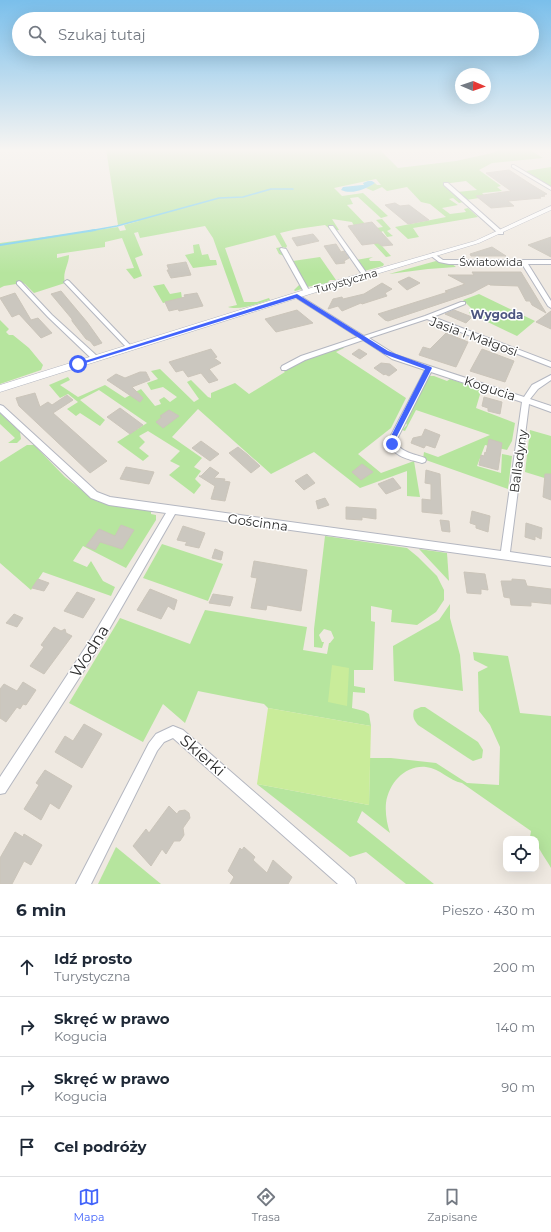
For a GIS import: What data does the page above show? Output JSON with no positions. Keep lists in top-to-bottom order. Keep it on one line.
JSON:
{"streets":{"main road":["Turystyczna"],"street":["Światowida","Jasia i Małgosi","Kogucia","Balladyny","Gościnna","Wodna","Skierki"]},"crossings":[["Światowida","Turystyczna"],["Turystyczna","Kogucia"],["Jasia i Małgosi","Kogucia"],["Kogucia","Balladyny"],["Balladyny","Gościnna"],["Gościnna","Wodna"]],"districts":["Wygoda"],"north":"right","page":{"search":"Szukaj tutaj","heading":["6 min","Pieszo · 430 m"],"list":[["Idź prosto","Turystyczna","200 m"],["Skręć w prawo","Kogucia","140 m"],["Skręć w prawo","Kogucia","90 m"],"Cel podróży"],"nav":["Mapa","Trasa","Zapisane"]}}
